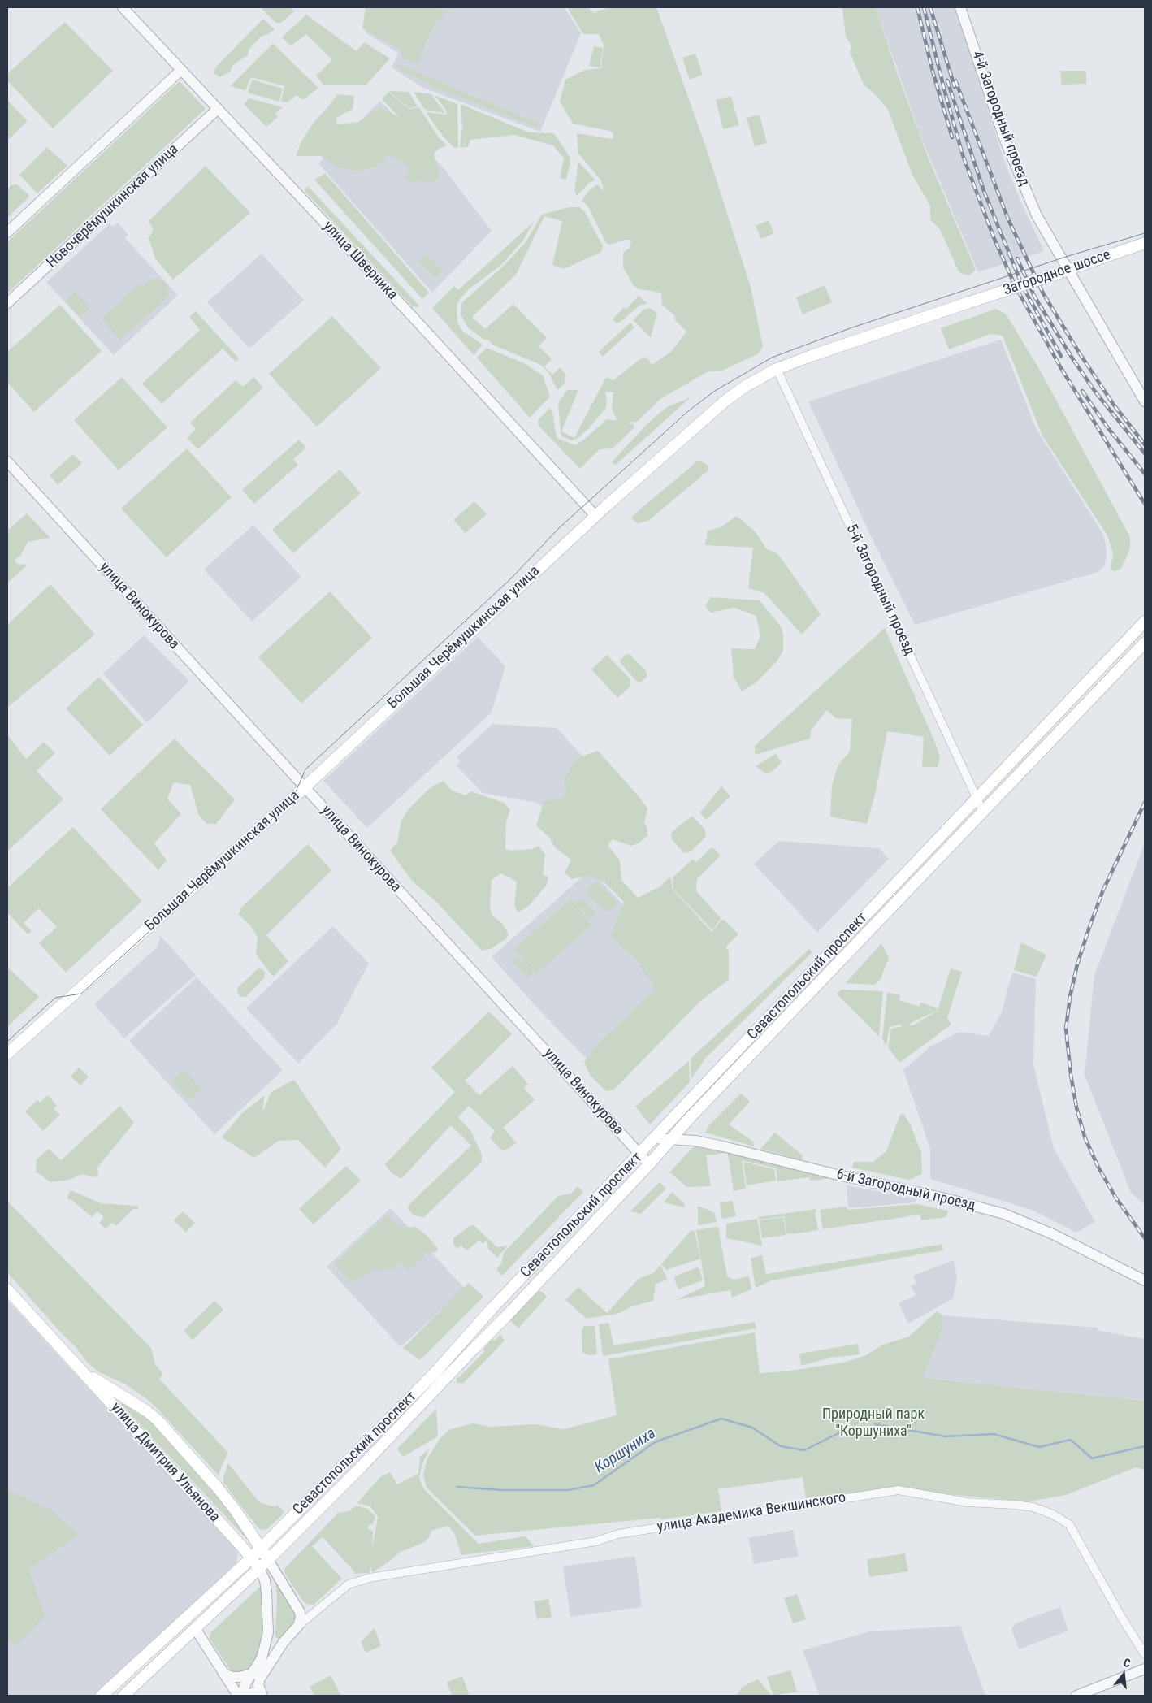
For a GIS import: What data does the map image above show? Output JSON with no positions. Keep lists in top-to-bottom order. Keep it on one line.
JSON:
{"streets":{"main road":["Загородное шоссе","Большая Черёмушкинская улица","Севастопольский проспект","улица Дмитрия Ульянова"],"street":["4-й Загородный проезд","Новочерёмушкинская улица","улица Шверника","5-й Загородный проезд","улица Винокурова","6-й Загородный проезд","улица Академика Векшинского"]},"crossings":[["4-й Загородный проезд","Загородное шоссе"],["Новочерёмушкинская улица","улица Шверника"],["улица Шверника","Большая Черёмушкинская улица"],["Загородное шоссе","Большая Черёмушкинская улица"],["5-й Загородный проезд","Большая Черёмушкинская улица"],["5-й Загородный проезд","Севастопольский проспект"],["улица Винокурова","Большая Черёмушкинская улица"],["улица Винокурова","Севастопольский проспект"],["Севастопольский проспект","6-й Загородный проезд"],["Севастопольский проспект","улица Дмитрия Ульянова"]],"water":["Коршуниха"],"parks":["Природный парк \"Коршуниха\""],"north":"top"}
